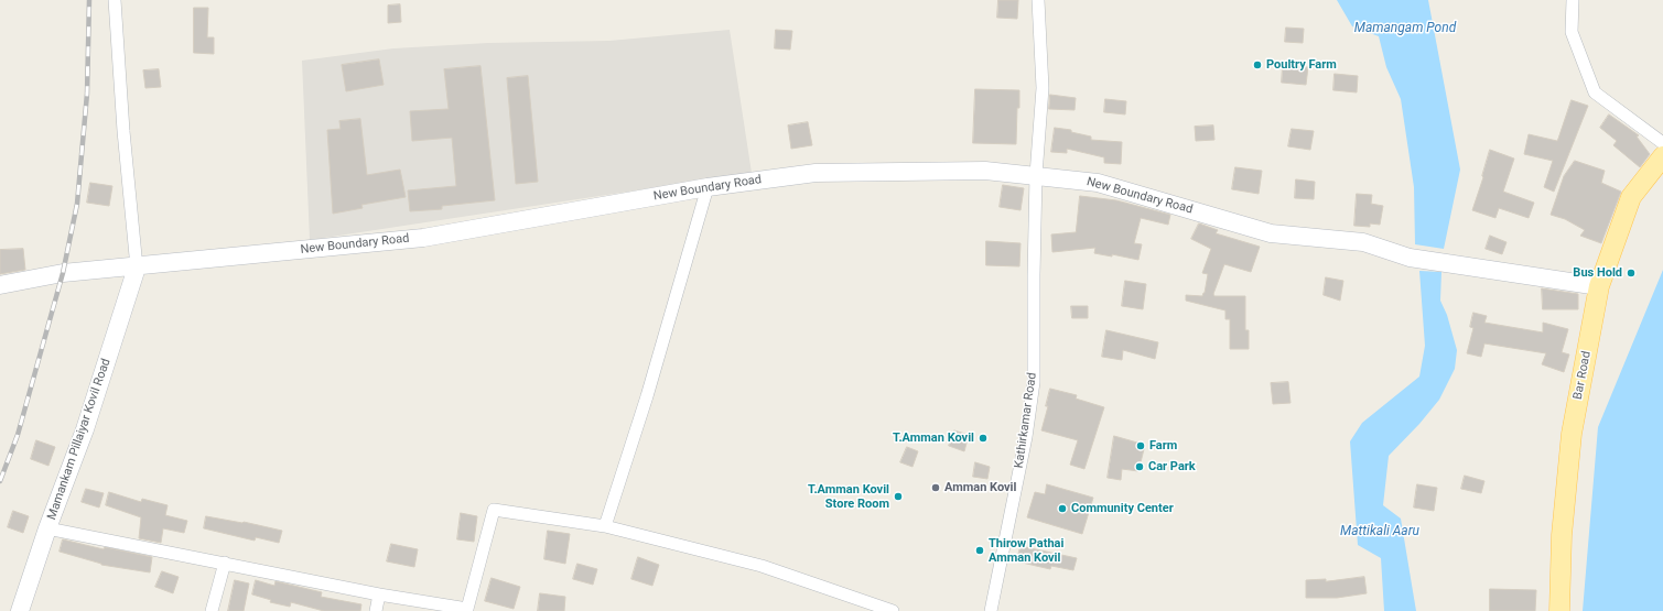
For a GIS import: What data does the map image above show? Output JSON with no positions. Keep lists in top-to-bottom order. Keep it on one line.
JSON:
{"streets":{"main road":["Bar Road"],"street":["New Boundary Road","Kathirkamar Road","Mamankam Pillaiyar Kovil Road"]},"crossings":[["New Boundary Road","Bar Road"],["New Boundary Road","Kathirkamar Road"],["New Boundary Road","Mamankam Pillaiyar Kovil Road"]],"water":["Mamangam Pond","Mattikali Aaru"],"places":["Poultry Farm","Bus Hold","T.Amman Kovil","Farm","Car Park","Amman Kovil","T.Amman Kovil Store Room","Community Center","Thirow Pathai Amman Kovil"]}
